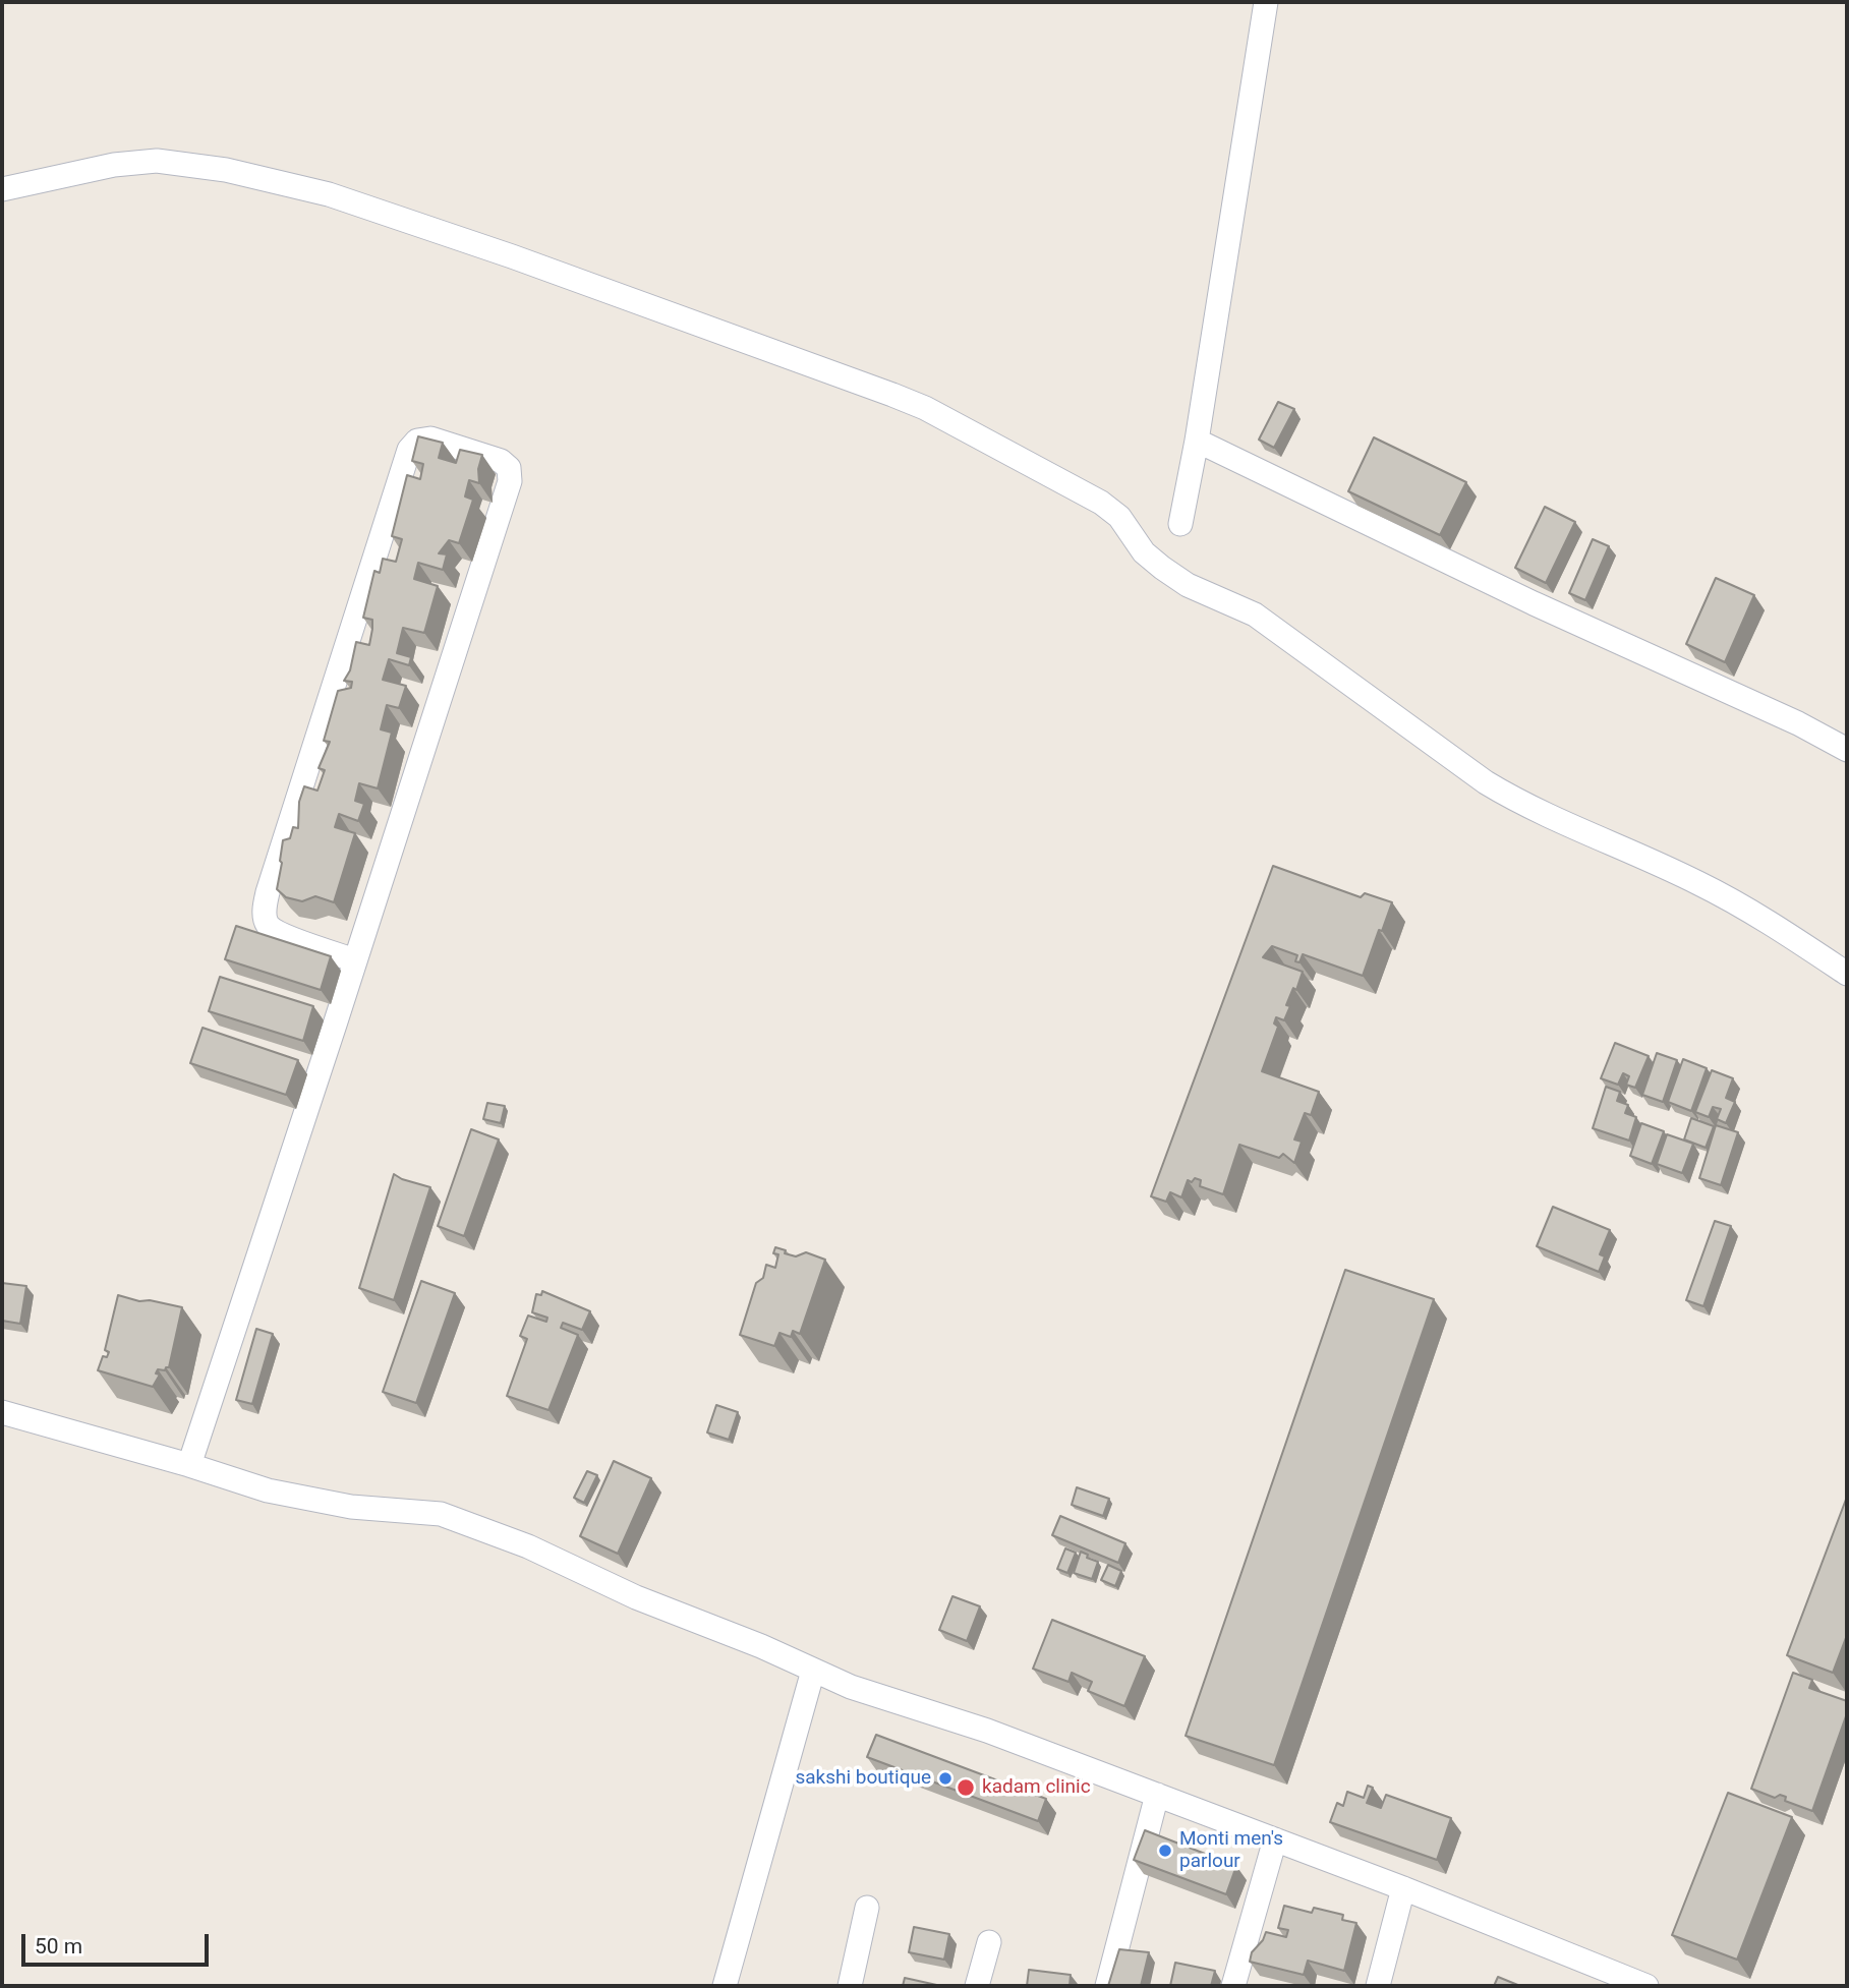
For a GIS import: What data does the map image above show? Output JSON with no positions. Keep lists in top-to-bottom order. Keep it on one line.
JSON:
{"places":["sakshi boutique","kadam clinic","Monti men's parlour"],"scale_bar":"50 m"}
